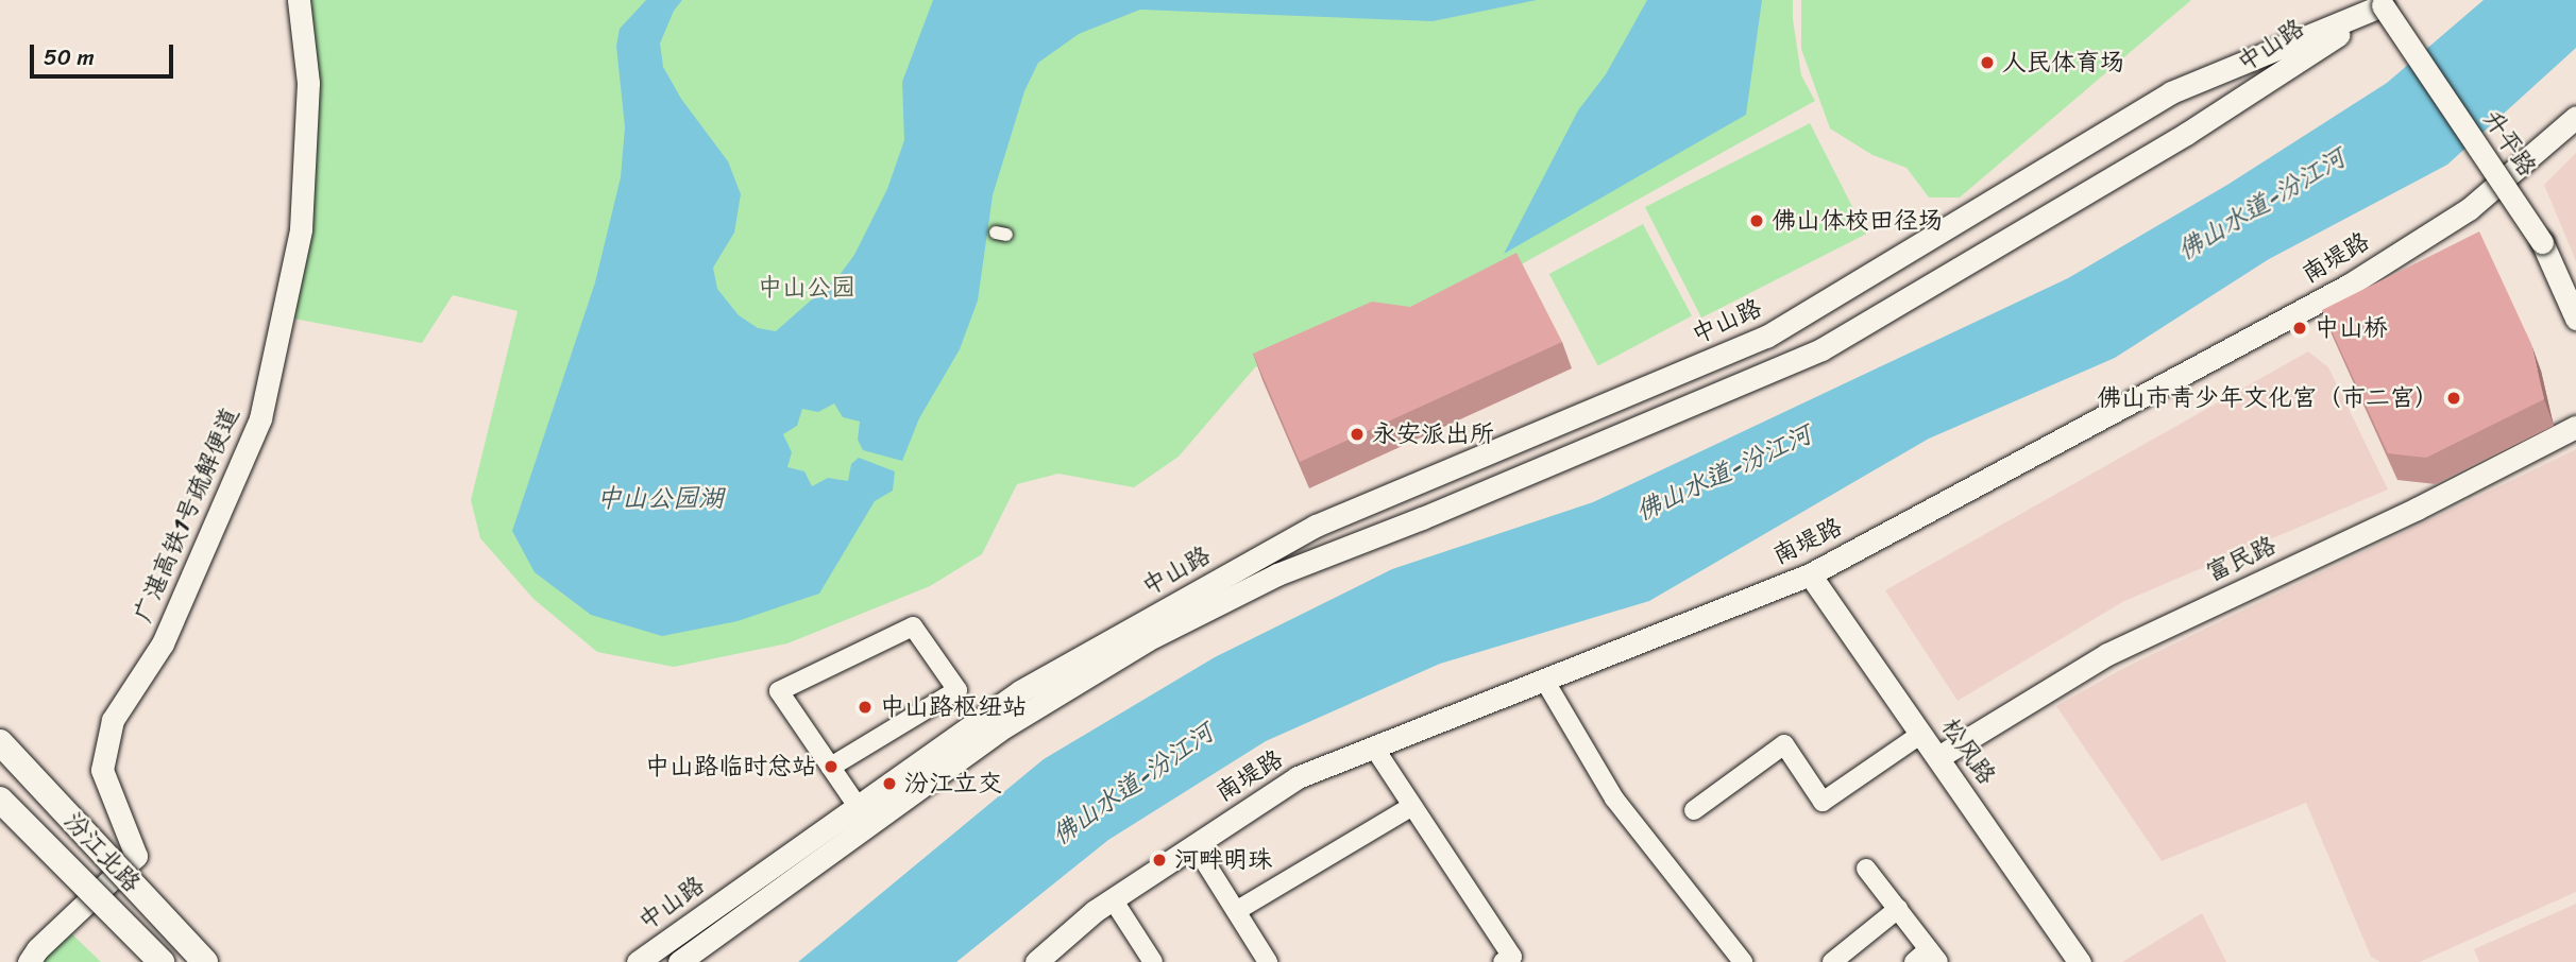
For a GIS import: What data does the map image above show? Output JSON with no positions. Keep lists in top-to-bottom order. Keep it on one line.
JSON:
{"streets":{"main road":["汾江北路"],"street":["中山路","升平路","南堤路","广湛高铁1号疏解便道","富民路","松风路"]},"crossings":[["中山路","升平路"],["南堤路","松风路"],["富民路","松风路"]],"water":["佛山水道-汾江河","中山公园湖"],"parks":["中山公园"],"places":["人民体育场","佛山体校田径场","中山桥","佛山市青少年文化宫（市二宫）","永安派出所","中山路枢纽站","中山路临时总站","汾江立交","河畔明珠"],"scale_bar":"50 m"}
